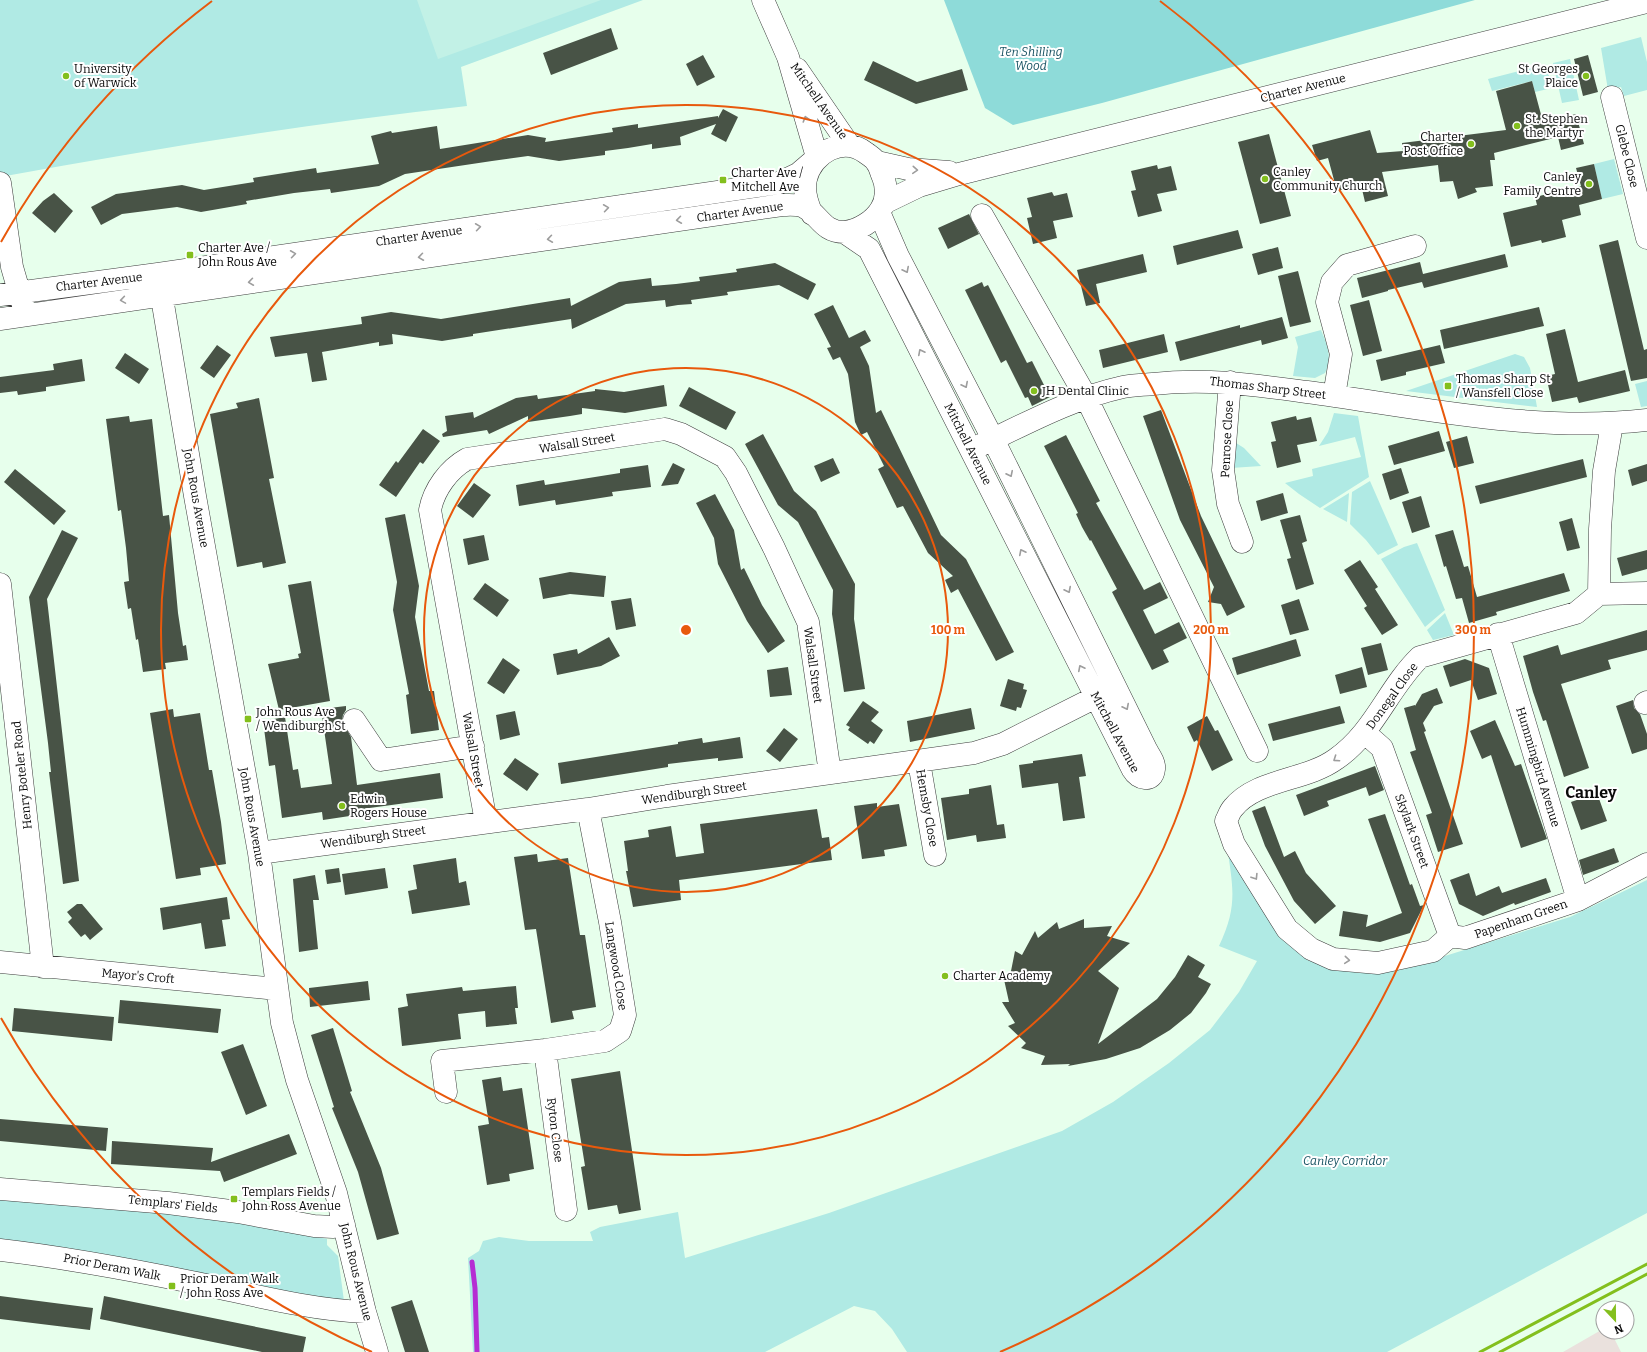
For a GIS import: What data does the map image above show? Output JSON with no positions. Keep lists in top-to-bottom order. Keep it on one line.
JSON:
{"streets":{"street":["Charter Avenue","Mitchell Avenue","Glebe Close","Thomas Sharp Street","Penrose Close","Walsall Street","John Rous Avenue","Donegal Close","Hummingbird Avenue","Henry Boteler Road","Wendiburgh Street","Hemsby Close","Skylark Street","Papenham Green","Langwood Close","Mayor's Croft","Ryton Close","Templars' Fields","Prior Deram Walk"]},"crossings":[["Charter Avenue","Mitchell Avenue"],["Charter Avenue","John Rous Avenue"],["Mitchell Avenue","Thomas Sharp Street"],["Mitchell Avenue","Wendiburgh Street"],["Thomas Sharp Street","Penrose Close"],["Walsall Street","Wendiburgh Street"],["John Rous Avenue","Wendiburgh Street"],["John Rous Avenue","Mayor's Croft"],["John Rous Avenue","Templars' Fields"],["John Rous Avenue","Prior Deram Walk"],["Donegal Close","Hummingbird Avenue"],["Donegal Close","Skylark Street"],["Donegal Close","Papenham Green"],["Hummingbird Avenue","Papenham Green"],["Henry Boteler Road","Mayor's Croft"],["Wendiburgh Street","Hemsby Close"],["Wendiburgh Street","Langwood Close"],["Skylark Street","Papenham Green"],["Langwood Close","Ryton Close"]],"districts":["Canley"],"parks":["Ten Shilling Wood","Canley Corridor"],"places":{"other":["University of Warwick","St Georges Plaice","St. Stephen the Martyr","Charter Post Office","Canley Community Church","Canley Family Centre","JH Dental Clinic","Edwin Rogers House","Charter Academy"],"transit":["Charter Ave / Mitchell Ave","Charter Ave / John Rous Ave","Thomas Sharp St / Wansfell Close","John Rous Ave / Wendiburgh St","Templars Fields / John Ross Avenue","Prior Deram Walk / John Ross Ave"]},"north":"bottom","rings":["100 m","200 m","300 m"]}
